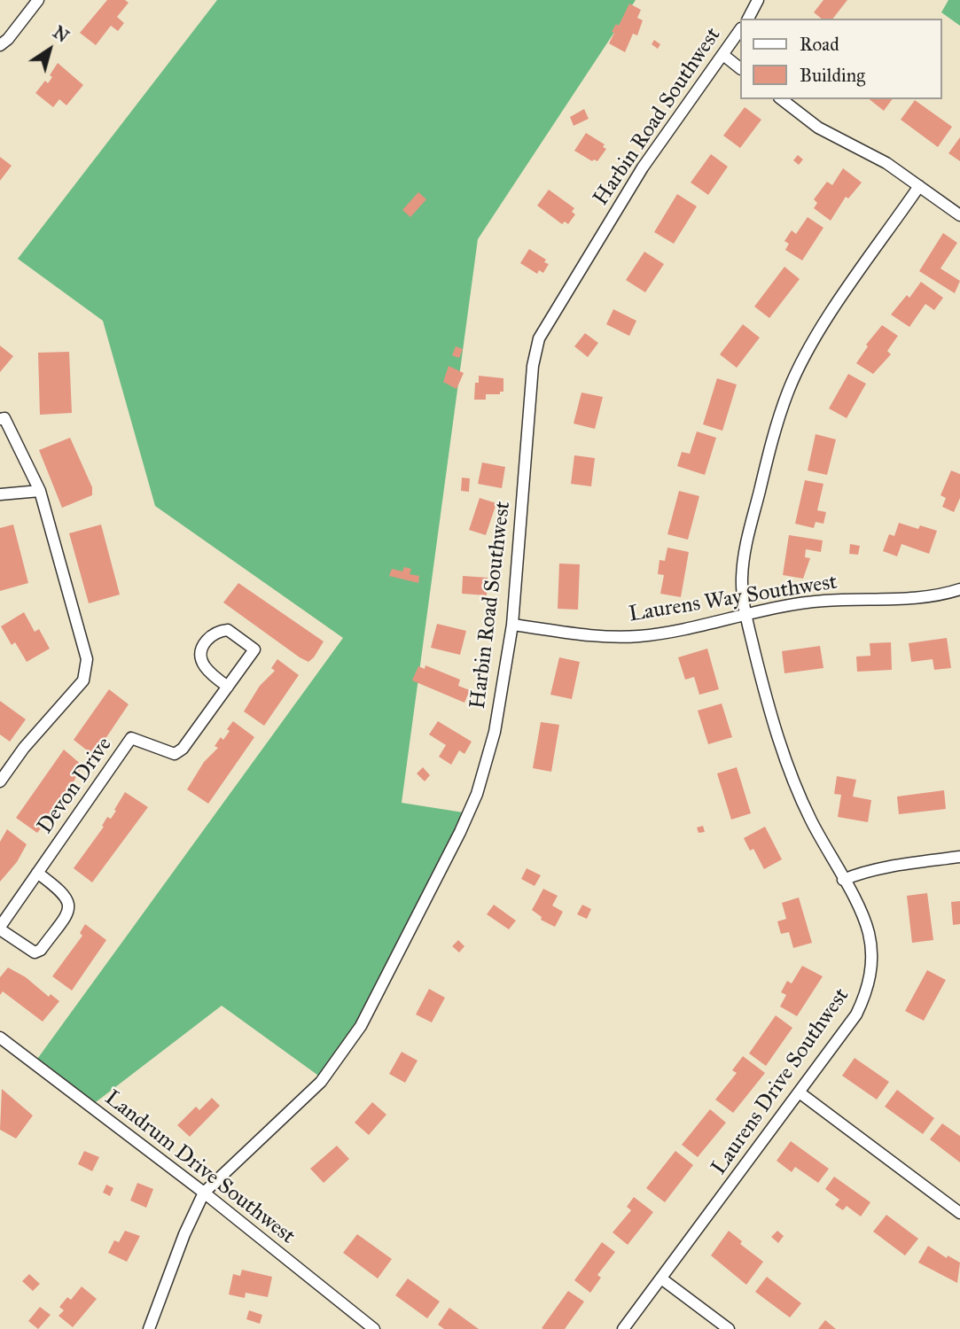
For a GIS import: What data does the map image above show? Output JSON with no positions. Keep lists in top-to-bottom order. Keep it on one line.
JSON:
{"streets":{"street":["Harbin Road Southwest","Laurens Way Southwest","Devon Drive","Laurens Drive Southwest","Landrum Drive Southwest"]},"crossings":[["Harbin Road Southwest","Laurens Way Southwest"],["Harbin Road Southwest","Landrum Drive Southwest"],["Laurens Way Southwest","Laurens Drive Southwest"]],"legend":["Road","Building"],"north":"top right"}
